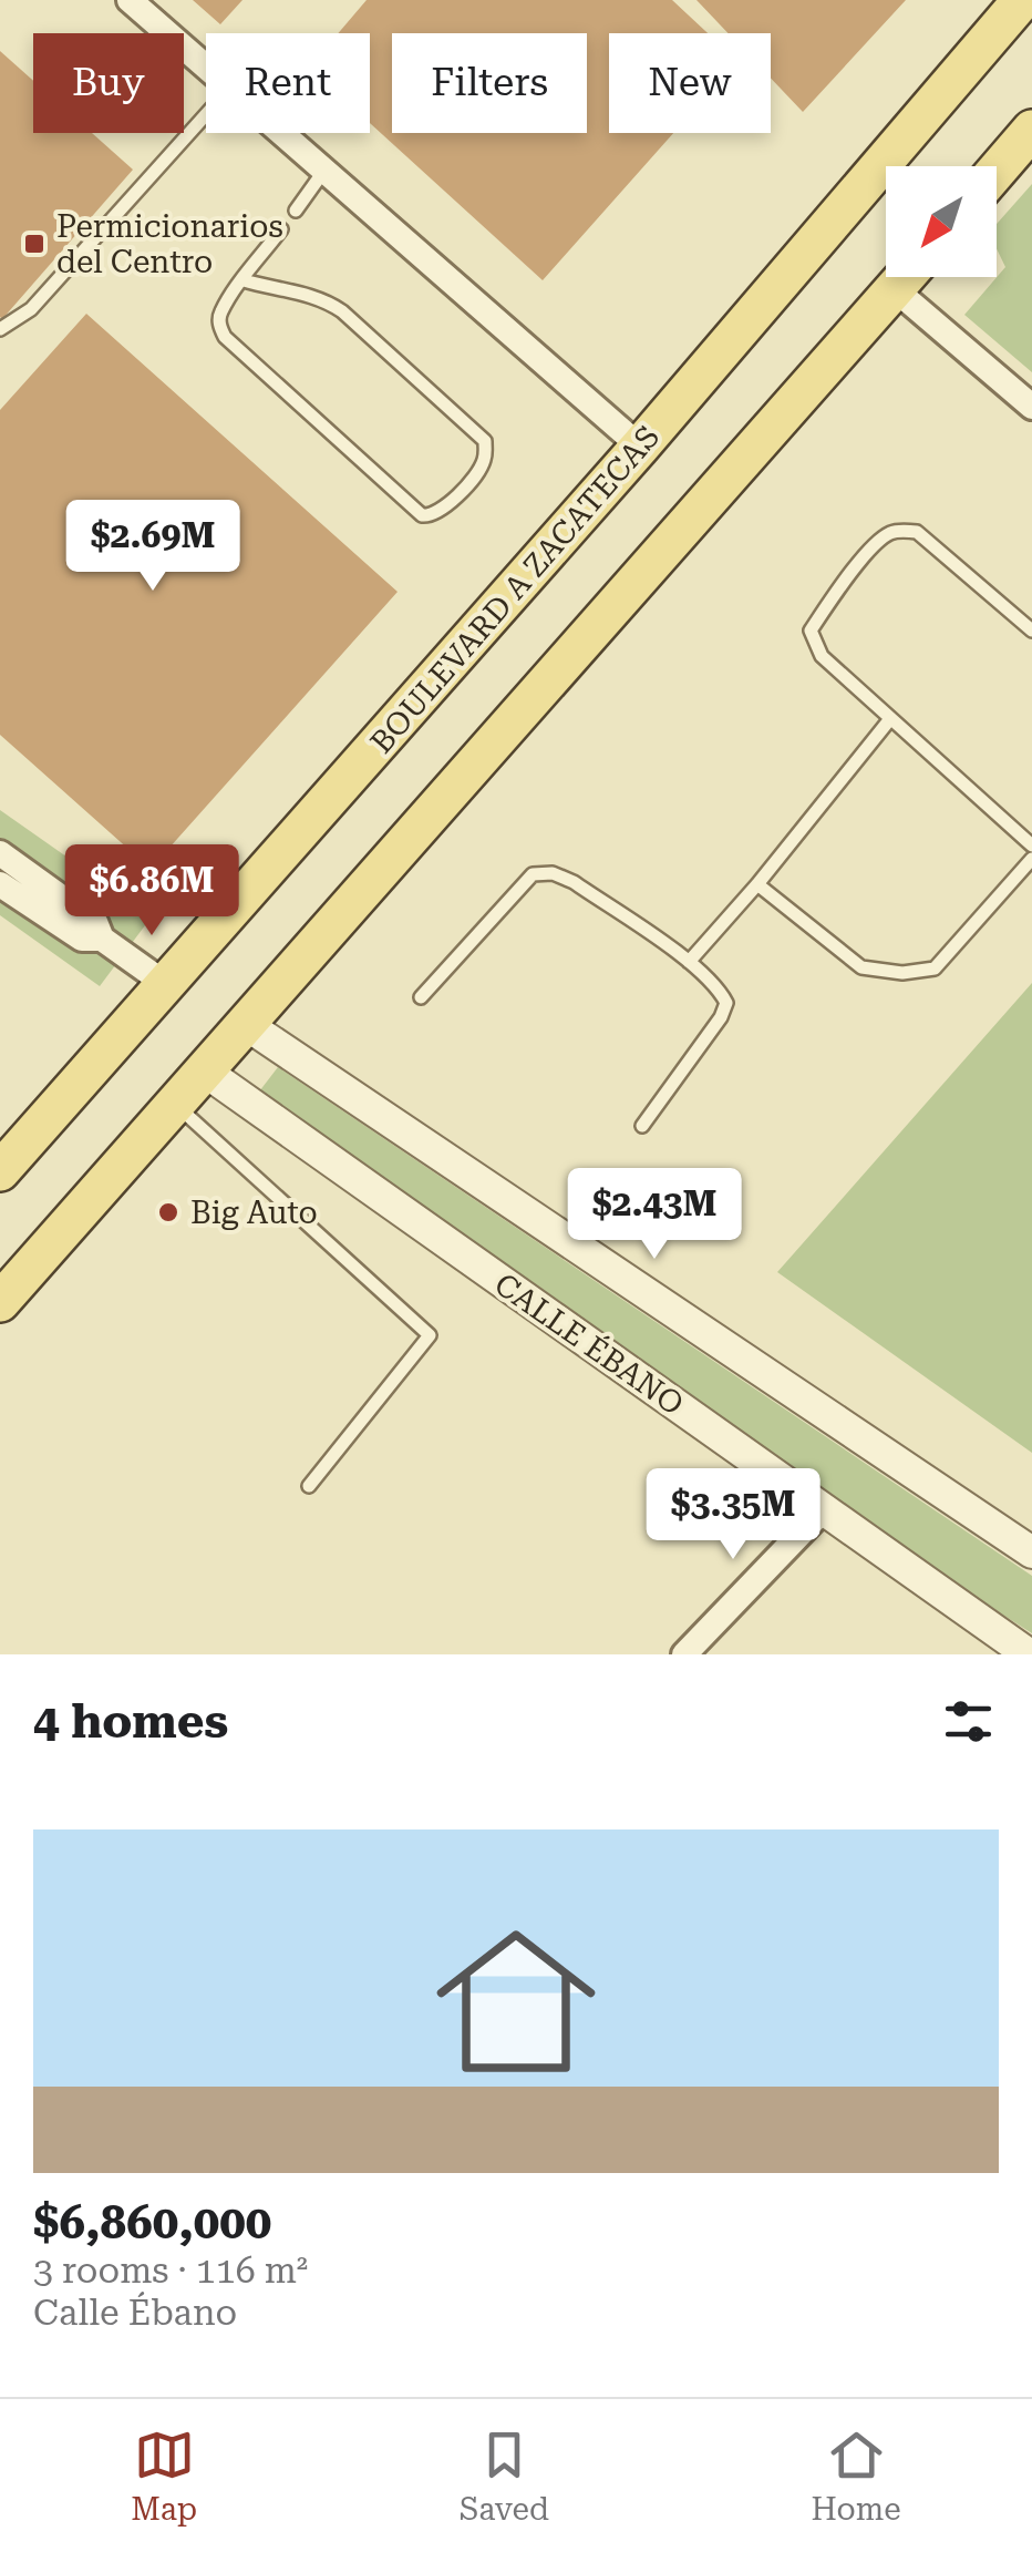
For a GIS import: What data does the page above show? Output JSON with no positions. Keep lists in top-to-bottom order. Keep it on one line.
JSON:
{"streets":{"main road":["BOULEVARD A ZACATECAS"],"street":["CALLE ÉBANO"]},"places":{"transit":["Permicionarios del Centro"],"other":["Big Auto"]},"north":"bottom left","page":{"chip":["Buy","Rent","Filters","New"],"price":["$2.69M","$6.86M","$2.43M","$3.35M"],"heading":"4 homes","list":[{"name":"$6,860,000","note":"3 rooms · 116 m² · Calle Ébano"}],"tabs":["Map","Saved","Home"]}}
